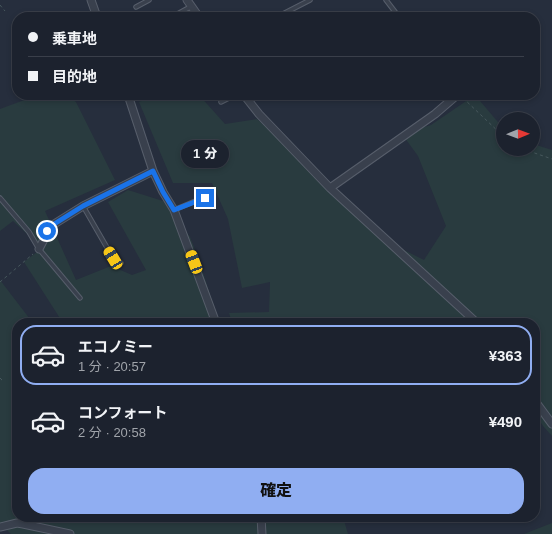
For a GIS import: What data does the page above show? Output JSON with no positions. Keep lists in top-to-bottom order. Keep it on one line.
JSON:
{"north":"right","page":{"banner":["乗車地","目的地"],"bubble":"1 分","list":[{"name":"エコノミー","note":"1 分 · 20:57","value":"¥363"},{"name":"コンフォート","note":"2 分 · 20:58","value":"¥490"}],"buttons":"確定"}}
